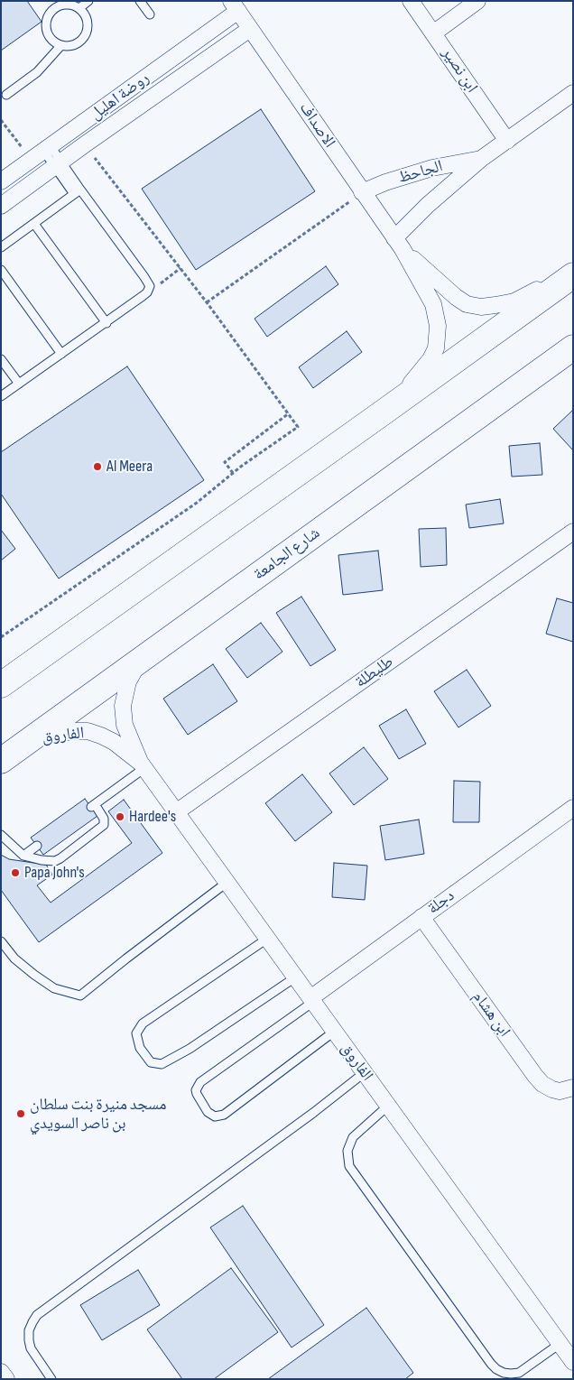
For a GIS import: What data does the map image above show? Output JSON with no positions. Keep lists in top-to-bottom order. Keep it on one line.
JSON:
{"streets":{"main road":["شارع الجامعة"],"street":["ابن نصير","روضة اهليل","الاصداف","الجاحظ","طليطلة","الفاروق","دجلة","ابن هشام"]},"crossings":[["ابن نصير","الجاحظ"],["روضة اهليل","الاصداف"],["الاصداف","الجاحظ"],["شارع الجامعة","الفاروق"],["طليطلة","الفاروق"],["الفاروق","دجلة"],["دجلة","ابن هشام"]],"places":["Al Meera","Hardee's","Papa John's","مسجد منيرة بنت سلطان بن ناصر السويدي"]}
